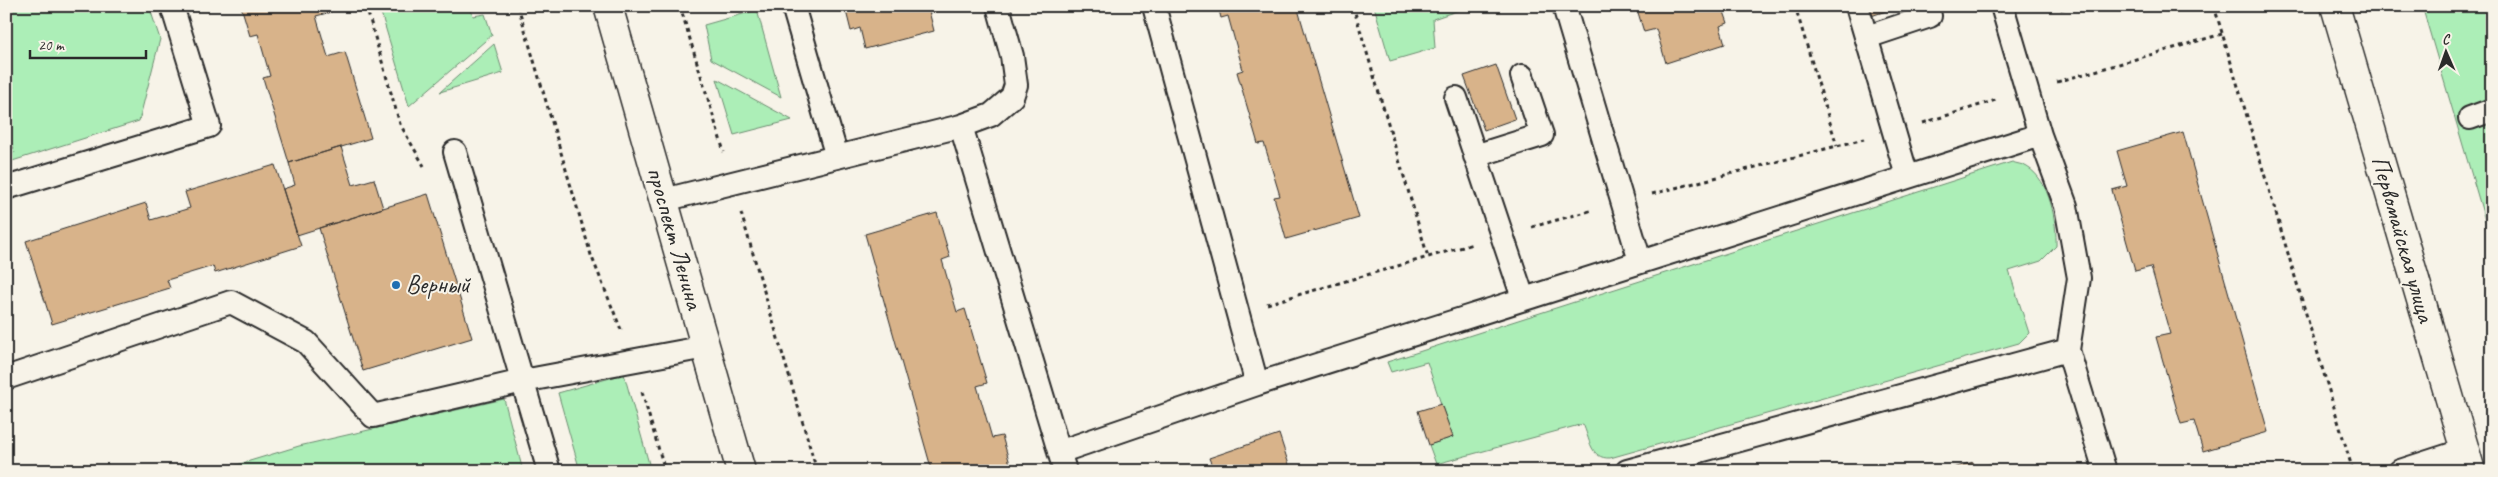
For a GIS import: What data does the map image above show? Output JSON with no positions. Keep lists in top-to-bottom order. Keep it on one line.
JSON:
{"streets":{"main road":["проспект Ленина","Первомайская улица"]},"places":["Верный"],"scale_bar":"20 m","north":"top"}
